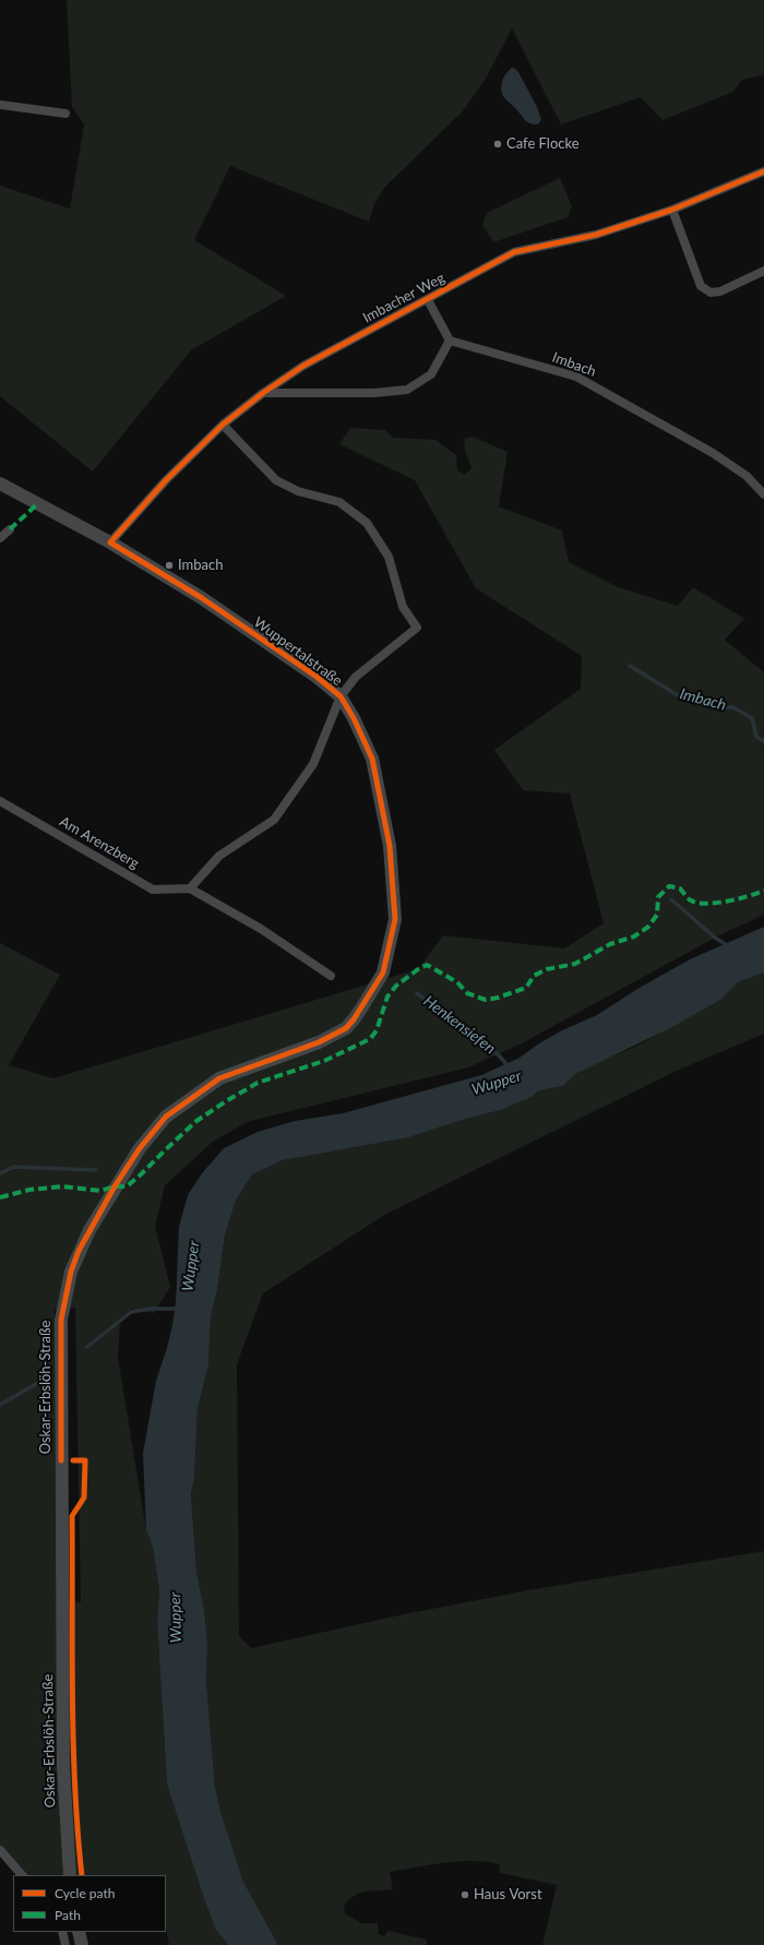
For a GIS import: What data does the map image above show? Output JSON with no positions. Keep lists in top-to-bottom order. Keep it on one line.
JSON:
{"streets":{"main road":["Wuppertalstraße","Oskar-Erbslöh-Straße"],"street":["Imbacher Weg","Imbach","Am Arenzberg"]},"crossings":[["Imbacher Weg","Wuppertalstraße"],["Wuppertalstraße","Oskar-Erbslöh-Straße"]],"water":["Imbach","Henkensiefen","Wupper"],"places":["Cafe Flocke","Imbach","Haus Vorst"],"legend":["Cycle path","Path"]}
